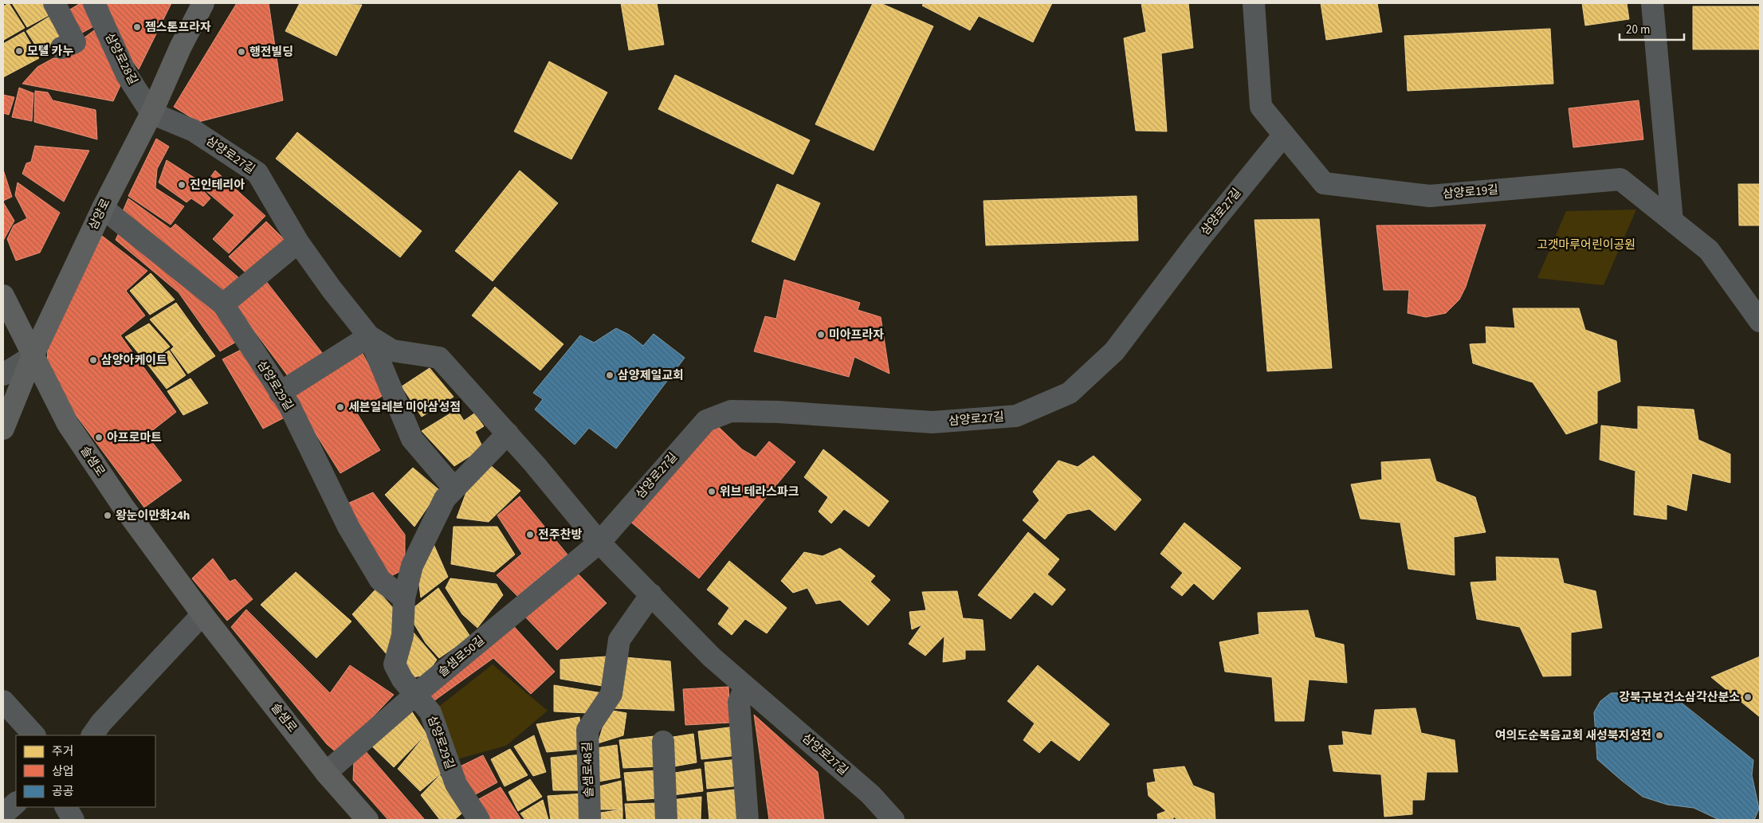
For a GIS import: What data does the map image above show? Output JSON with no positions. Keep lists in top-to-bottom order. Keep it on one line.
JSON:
{"streets":{"main road":["삼양로","솔샘로"],"street":["삼양로28길","삼양로27길","삼양로19길","삼양로29길","솔샘로50길","솔샘로48길"]},"crossings":[["삼양로28길","삼양로27길"],["삼양로28길","삼양로"],["삼양로27길","삼양로19길"],["삼양로27길","삼양로"],["삼양로27길","삼양로29길"],["삼양로27길","솔샘로50길"],["삼양로27길","솔샘로48길"],["삼양로","삼양로29길"],["삼양로","솔샘로"],["삼양로29길","솔샘로50길"],["솔샘로","솔샘로50길"]],"parks":["고갯마루어린이공원"],"places":["젬스톤프라자","모텔 카누","행전빌딩","진인테리아","미아프라자","삼양아케이트","삼양제일교회","세븐일레븐 미아삼성점","아프로마트","위브 테라스파크","왕눈이만화24h","전주찬방","강북구보건소삼각산분소","여의도순복음교회 새성북지성전"],"legend":["주거","상업","공공"],"scale_bar":"20 m"}
